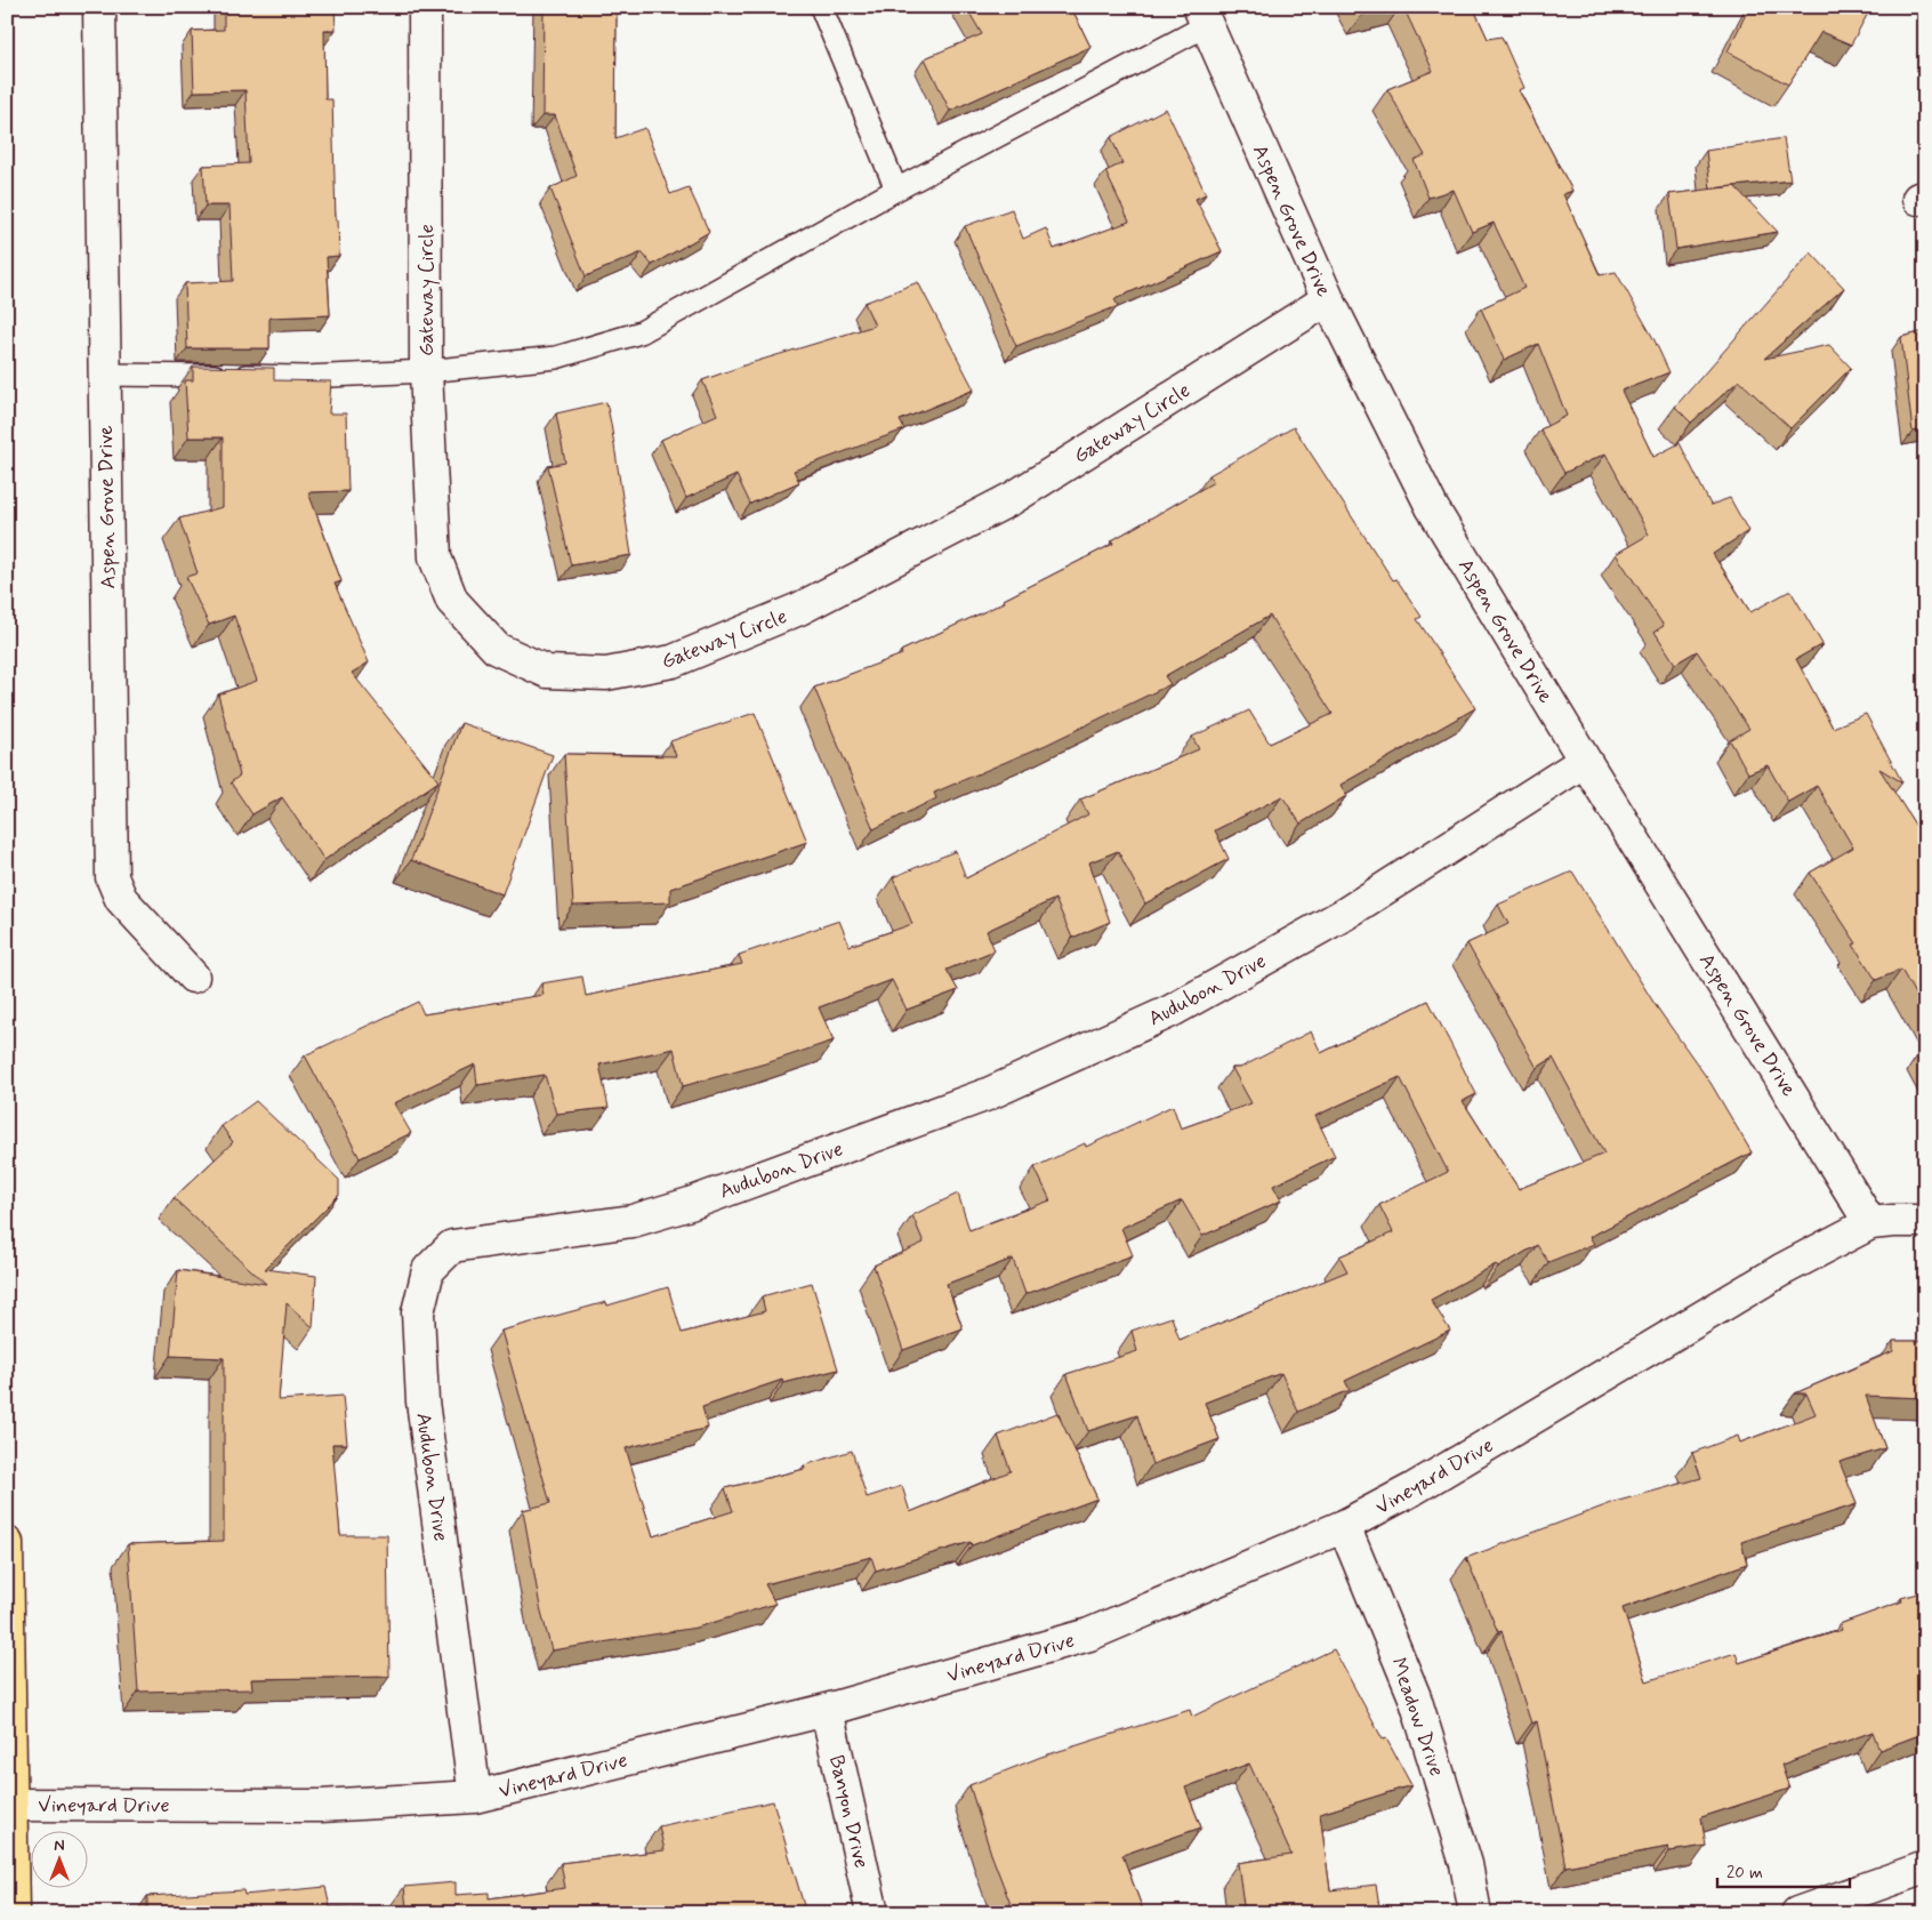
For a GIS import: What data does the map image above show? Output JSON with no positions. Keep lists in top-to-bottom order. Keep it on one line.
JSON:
{"streets":{"street":["Aspen Grove Drive","Gateway Circle","Audubon Drive","Vineyard Drive","Meadow Drive","Banyon Drive"]},"crossings":[["Aspen Grove Drive","Gateway Circle"],["Aspen Grove Drive","Audubon Drive"],["Aspen Grove Drive","Vineyard Drive"],["Audubon Drive","Vineyard Drive"],["Vineyard Drive","Meadow Drive"],["Vineyard Drive","Banyon Drive"]],"scale_bar":"20 m","north":"top"}
